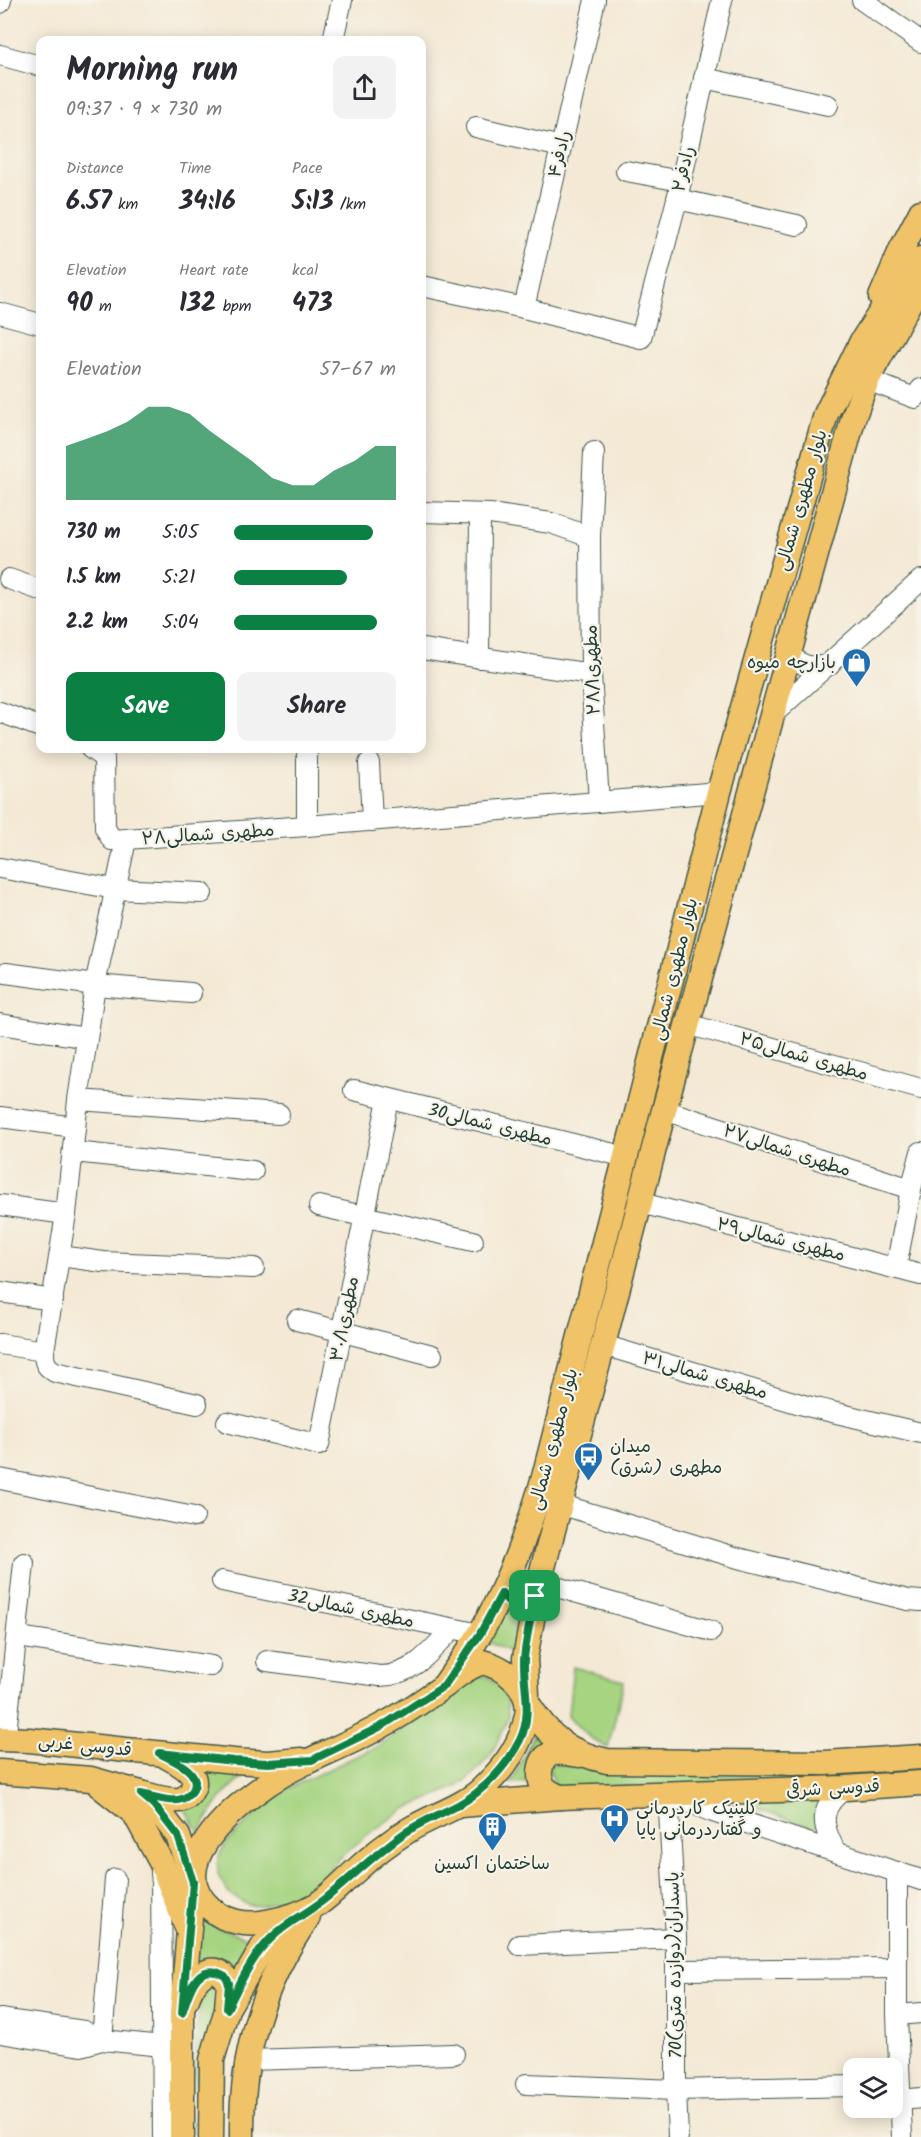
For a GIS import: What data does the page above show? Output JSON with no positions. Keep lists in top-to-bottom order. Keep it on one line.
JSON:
{"streets":{"main road":["بلوار مطهرى شمالى","قدوسی غربی","قدوسی شرقی"],"street":["رادفر۴","رادفر۲","مطهری۲۸/۱","مطهرى شمالى۲۸","مطهرى شمالى۲۵","مطهرى شمالى30","مطهرى شمالى۲۷","مطهرى شمالى۲۹","مطهری۳۰/۱","مطهرى شمالى۳۱","32مطهرى شمالى","70پاسداران(دوازده متری)"]},"crossings":[["رادفر۴","رادفر۲"],["بلوار مطهرى شمالى","مطهرى شمالى۲۸"],["بلوار مطهرى شمالى","مطهرى شمالى۲۵"],["بلوار مطهرى شمالى","مطهرى شمالى30"],["بلوار مطهرى شمالى","مطهرى شمالى۲۷"],["بلوار مطهرى شمالى","مطهرى شمالى۲۹"],["بلوار مطهرى شمالى","مطهرى شمالى۳۱"],["بلوار مطهرى شمالى","32مطهرى شمالى"],["بلوار مطهرى شمالى","قدوسی شرقی"],["مطهری۲۸/۱","مطهرى شمالى۲۸"],["مطهرى شمالى30","مطهری۳۰/۱"],["قدوسی شرقی","70پاسداران(دوازده متری)"]],"places":{"shop":["بازارچه میوه"],"bus stop":["میدان مطهری (شرق)"],"hospital":["کلینیک کاردرمانی و گفتاردرمانی پایا"],"building":["ساختمان اکسین"]},"page":{"heading":["Morning run","09:37 · 9 × 730 m"],"stats":[["Distance","6.57 km"],["Time","34:16"],["Pace","5:13 /km"],["Elevation","90 m"],["Heart rate","132 bpm"],["kcal","473"]],"chart":["Elevation","57–67 m"],"list":[{"name":"730 m","note":"5:05"},{"name":"1.5 km","note":"5:21"},{"name":"2.2 km","note":"5:04"}],"buttons":["Save","Share"]}}
